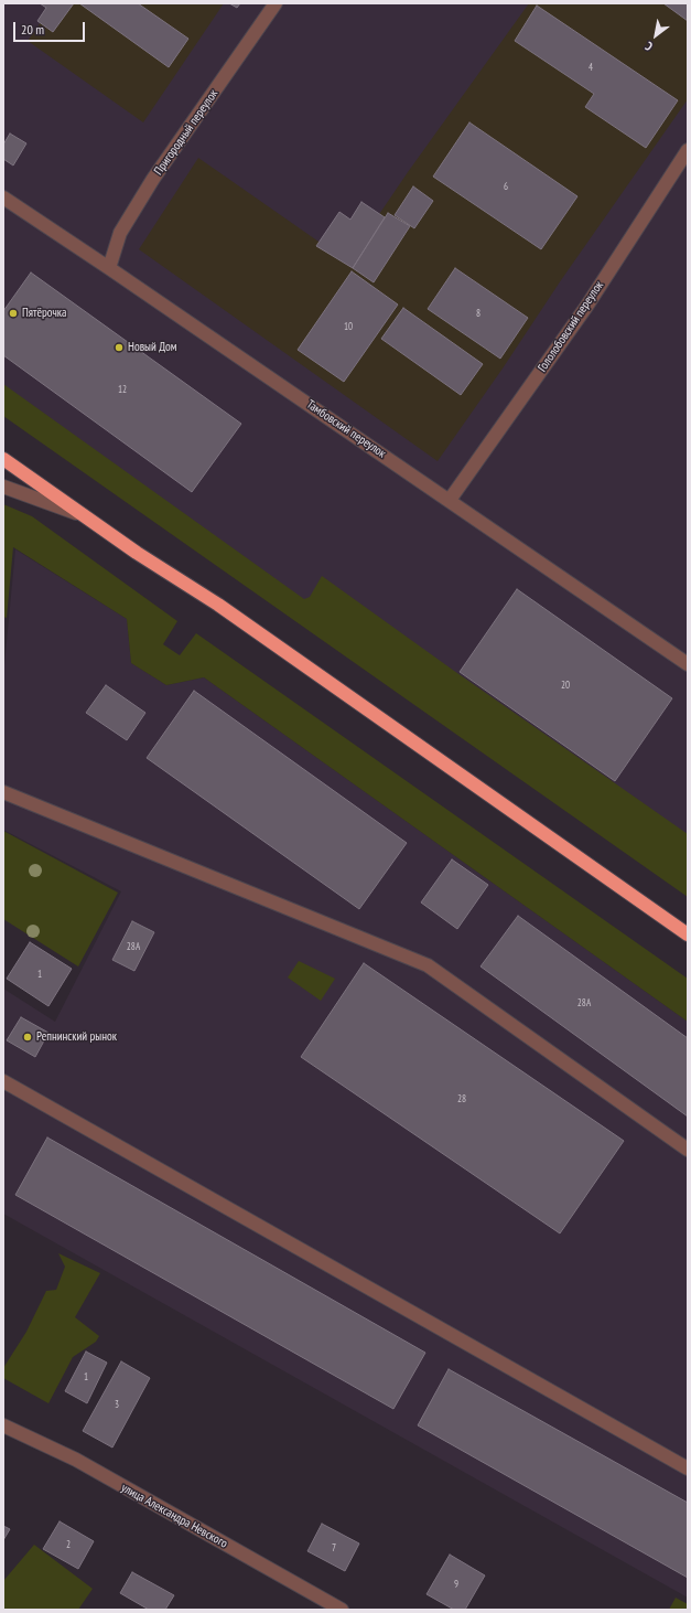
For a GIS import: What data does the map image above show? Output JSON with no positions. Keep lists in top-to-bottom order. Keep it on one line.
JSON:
{"streets":{"street":["Пригородный переулок","Гололобовский переулок","Тамбовский переулок","улица Александра Невского"]},"crossings":[["Пригородный переулок","Тамбовский переулок"],["Гололобовский переулок","Тамбовский переулок"]],"places":["Пятёрочка","Новый Дом","Репнинский рынок"],"house_numbers":["4","6","8","10","12","20","28А","1","28А","28","1","3","2","7","9"],"scale_bar":"20 m","north":"bottom left"}
